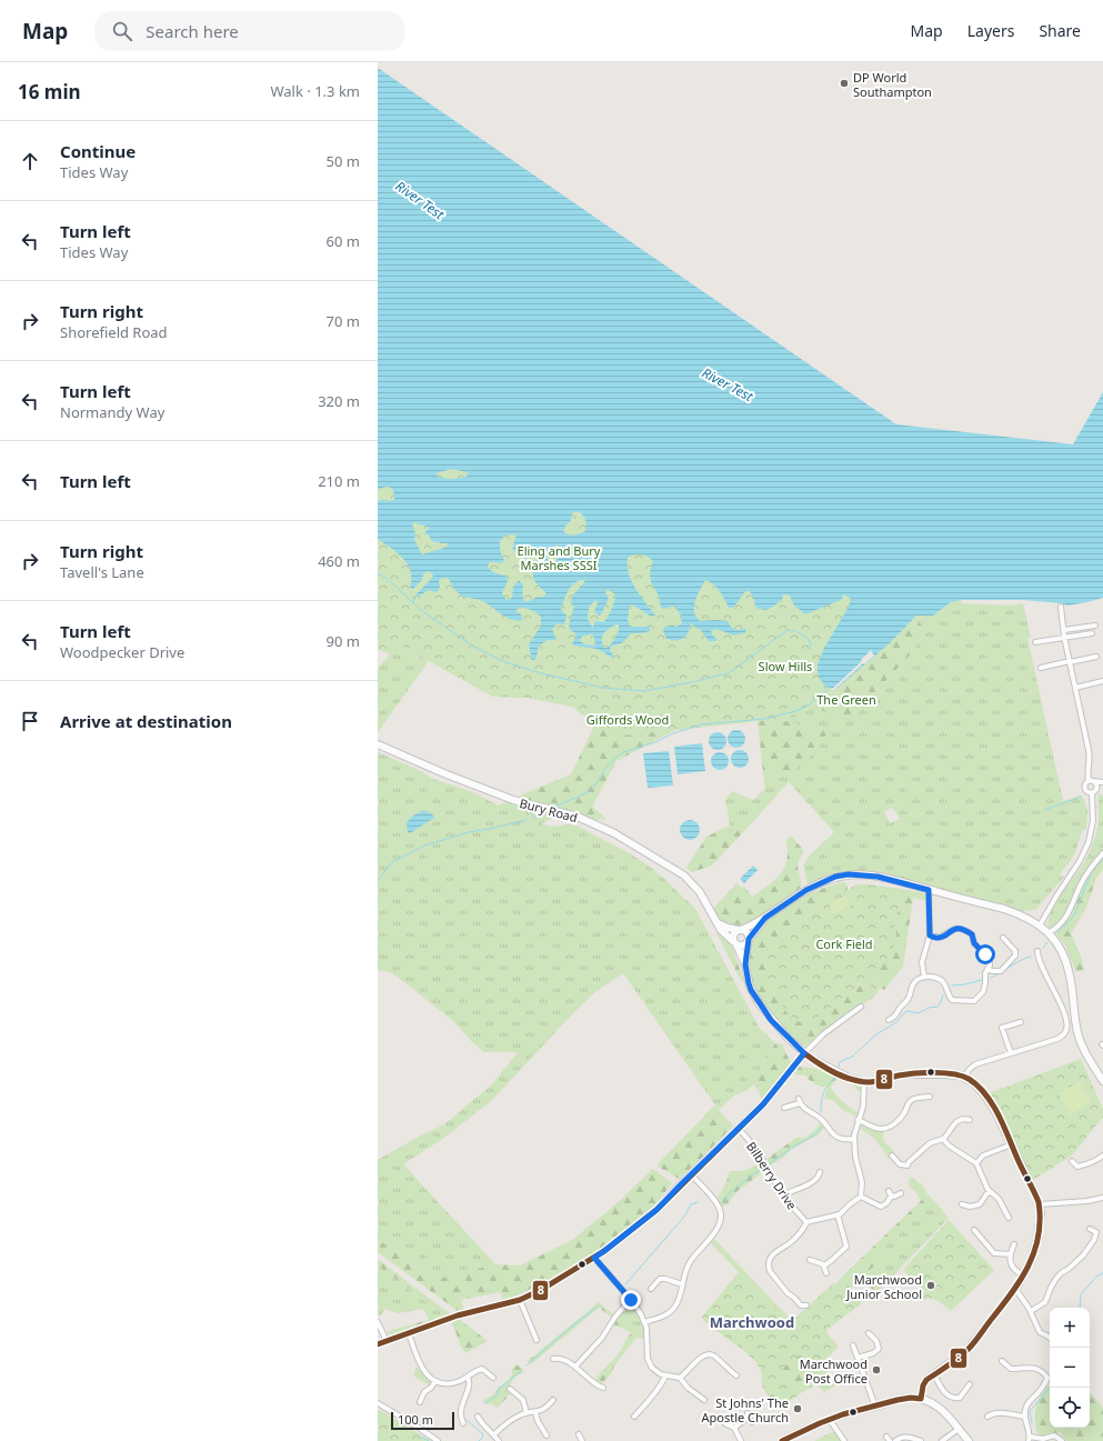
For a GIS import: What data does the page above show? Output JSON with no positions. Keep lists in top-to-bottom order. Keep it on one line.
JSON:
{"streets":{"street":["Bury Road","Bilberry Drive"]},"districts":["Marchwood"],"water":["River Test"],"parks":["Eling and Bury Marshes SSSI","Slow Hills","The Green","Giffords Wood","Cork Field"],"places":["DP World Southampton","Marchwood Junior School","Marchwood Post Office","St Johns' The Apostle Church"],"lines":["transit line 8"],"scale_bar":"100 m","page":{"header":"Map","search":"Search here","nav":["Map","Layers","Share"],"heading":["16 min","Walk · 1.3 km"],"list":[["Continue","Tides Way","50 m"],["Turn left","Tides Way","60 m"],["Turn right","Shorefield Road","70 m"],["Turn left","Normandy Way","320 m"],["Turn left","210 m"],["Turn right","Tavell's Lane","460 m"],["Turn left","Woodpecker Drive","90 m"],"Arrive at destination"],"map_buttons":["+","−"],"scale":"100 m"}}
